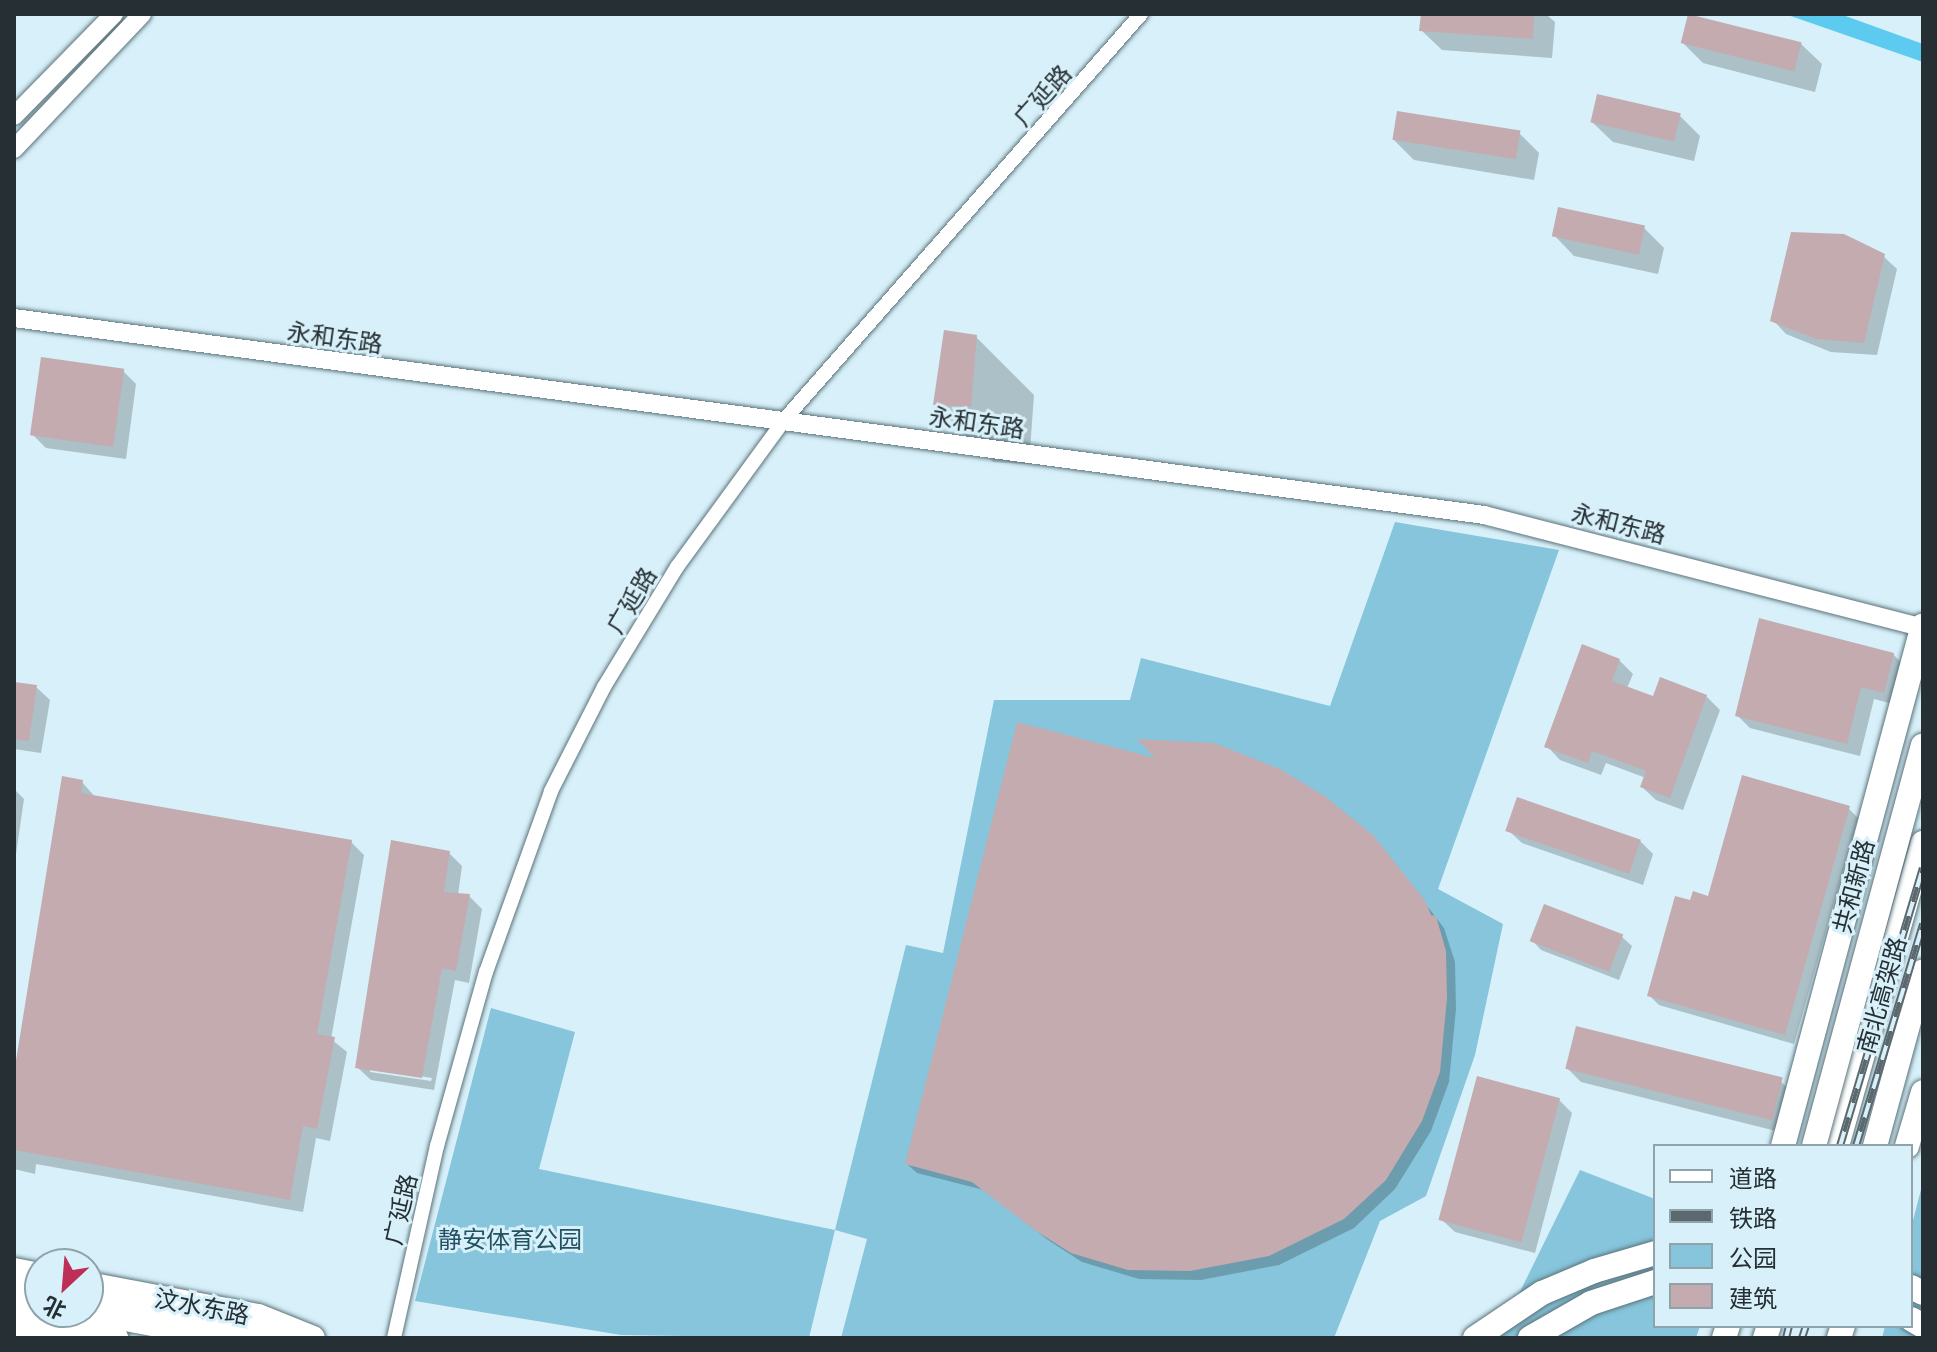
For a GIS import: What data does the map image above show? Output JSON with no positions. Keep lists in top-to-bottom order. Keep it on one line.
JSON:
{"streets":{"main road":["共和新路","南北高架路","汶水东路"],"street":["广延路","永和东路"]},"crossings":[["广延路","永和东路"],["永和东路","共和新路"]],"parks":["静安体育公园"],"legend":["道路","铁路","公园","建筑"],"north":"bottom left"}
